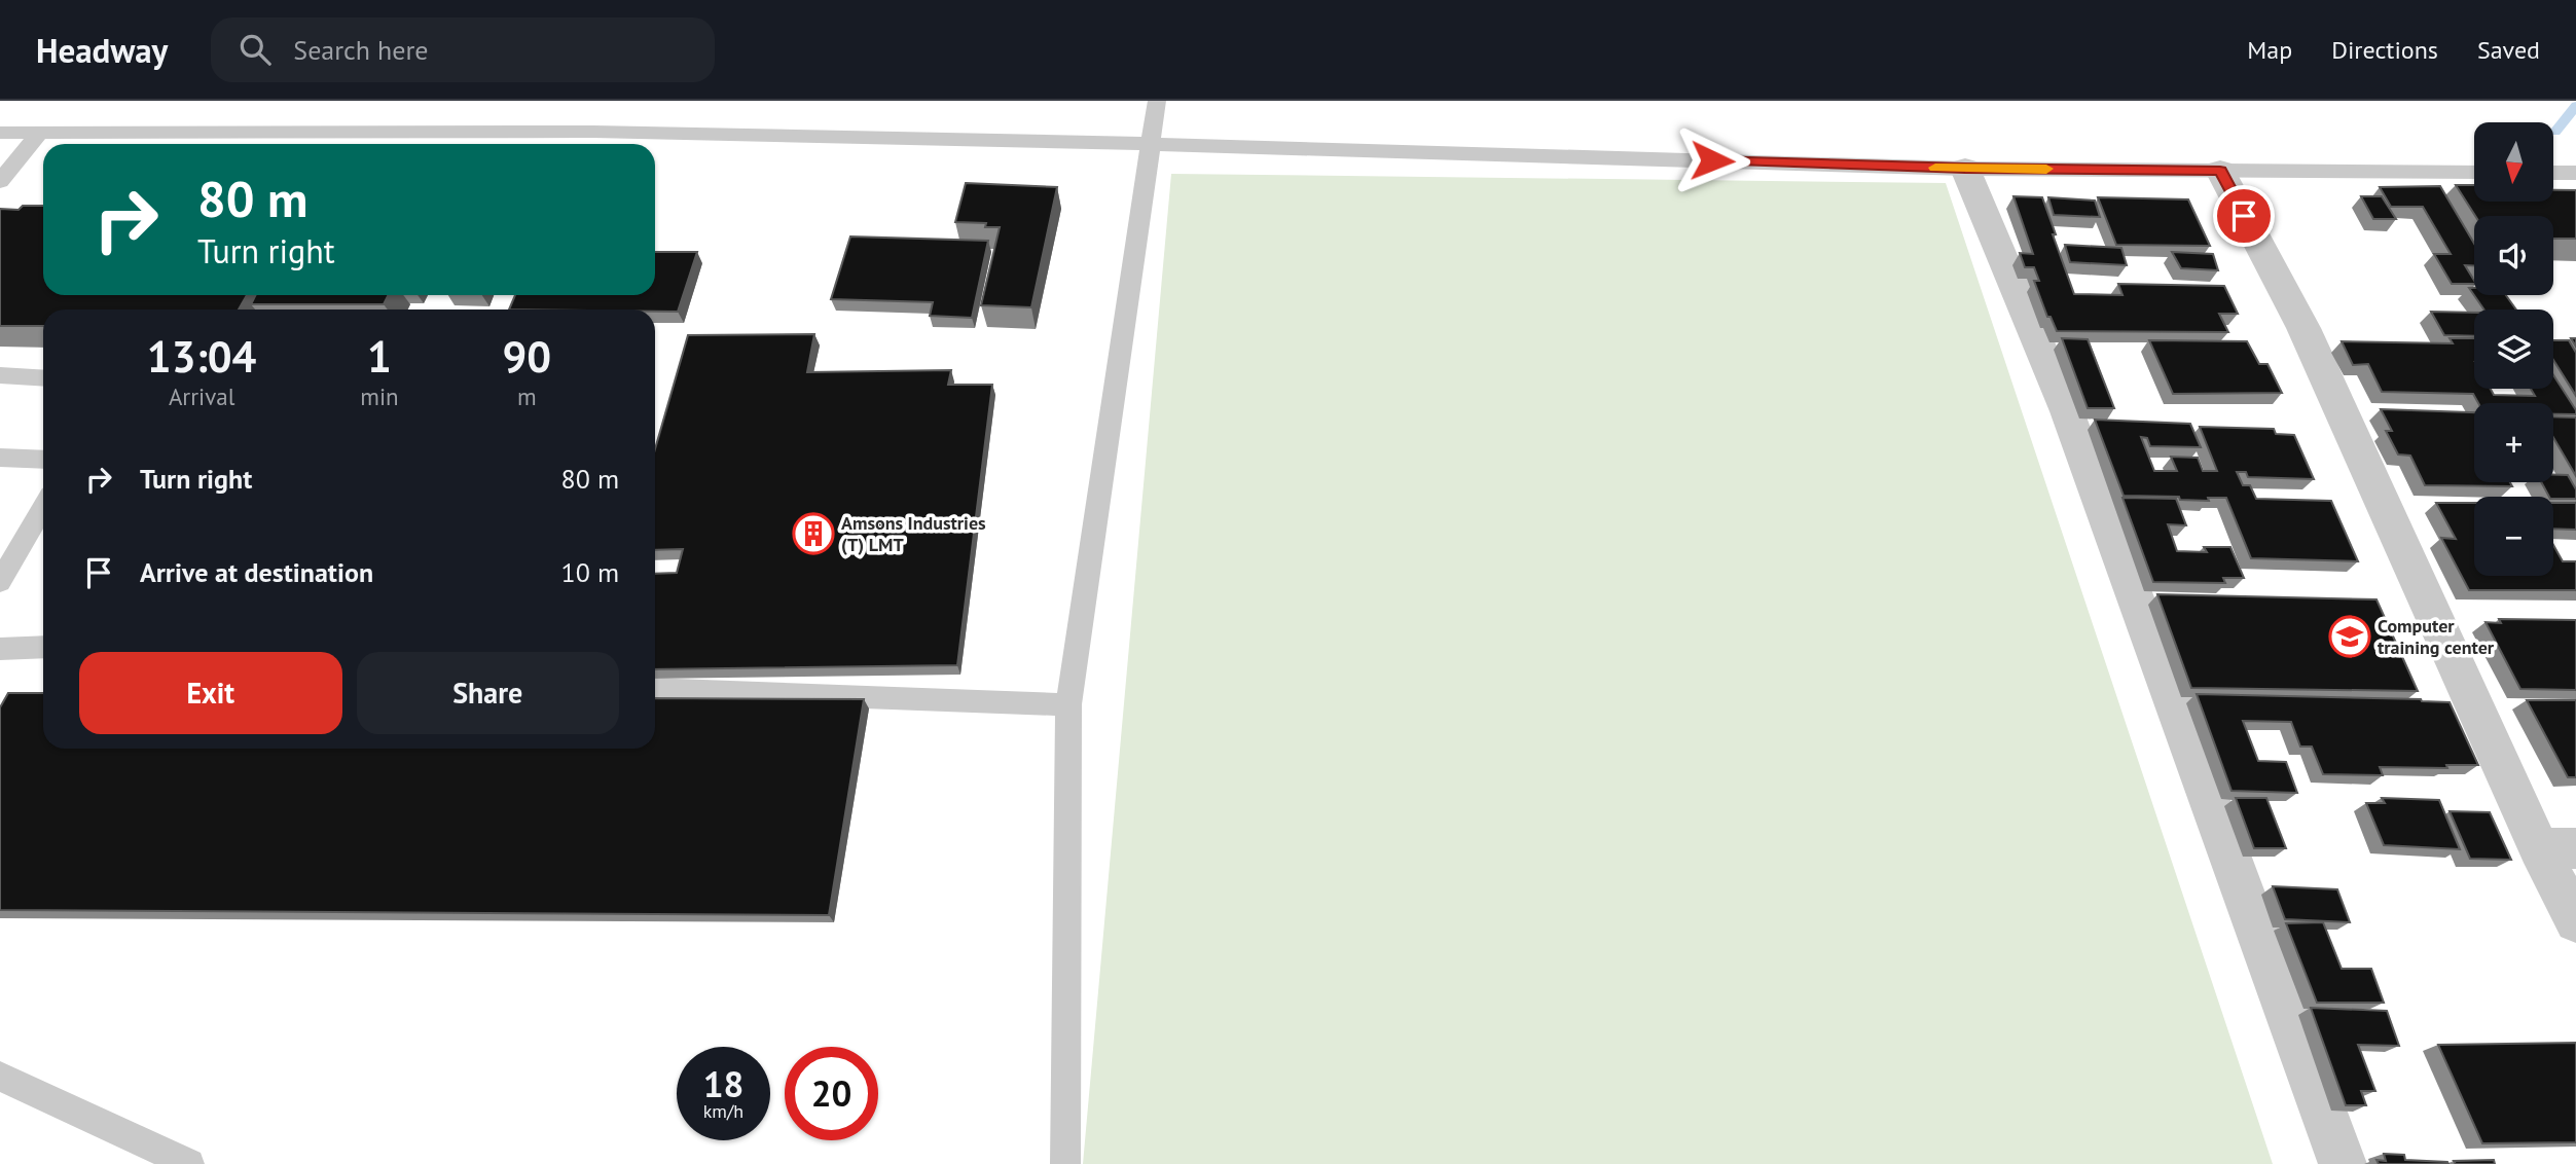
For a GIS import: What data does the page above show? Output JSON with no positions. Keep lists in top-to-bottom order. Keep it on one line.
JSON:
{"places":{"building":["Amsons Industries (T) LMT"],"school or university":["Computer training center"]},"north":"bottom","page":{"header":"Headway","search":"Search here","nav":["Map","Directions","Saved"],"map_buttons":["+","−"],"turn":["80 m","Turn right"],"eta":["13:04","Arrival","1","min","90","m"],"list":[{"name":"Turn right","value":"80 m"},{"name":"Arrive at destination","value":"10 m"}],"buttons":["Exit","Share"],"speed":"18 km/h","limit":"20"}}
